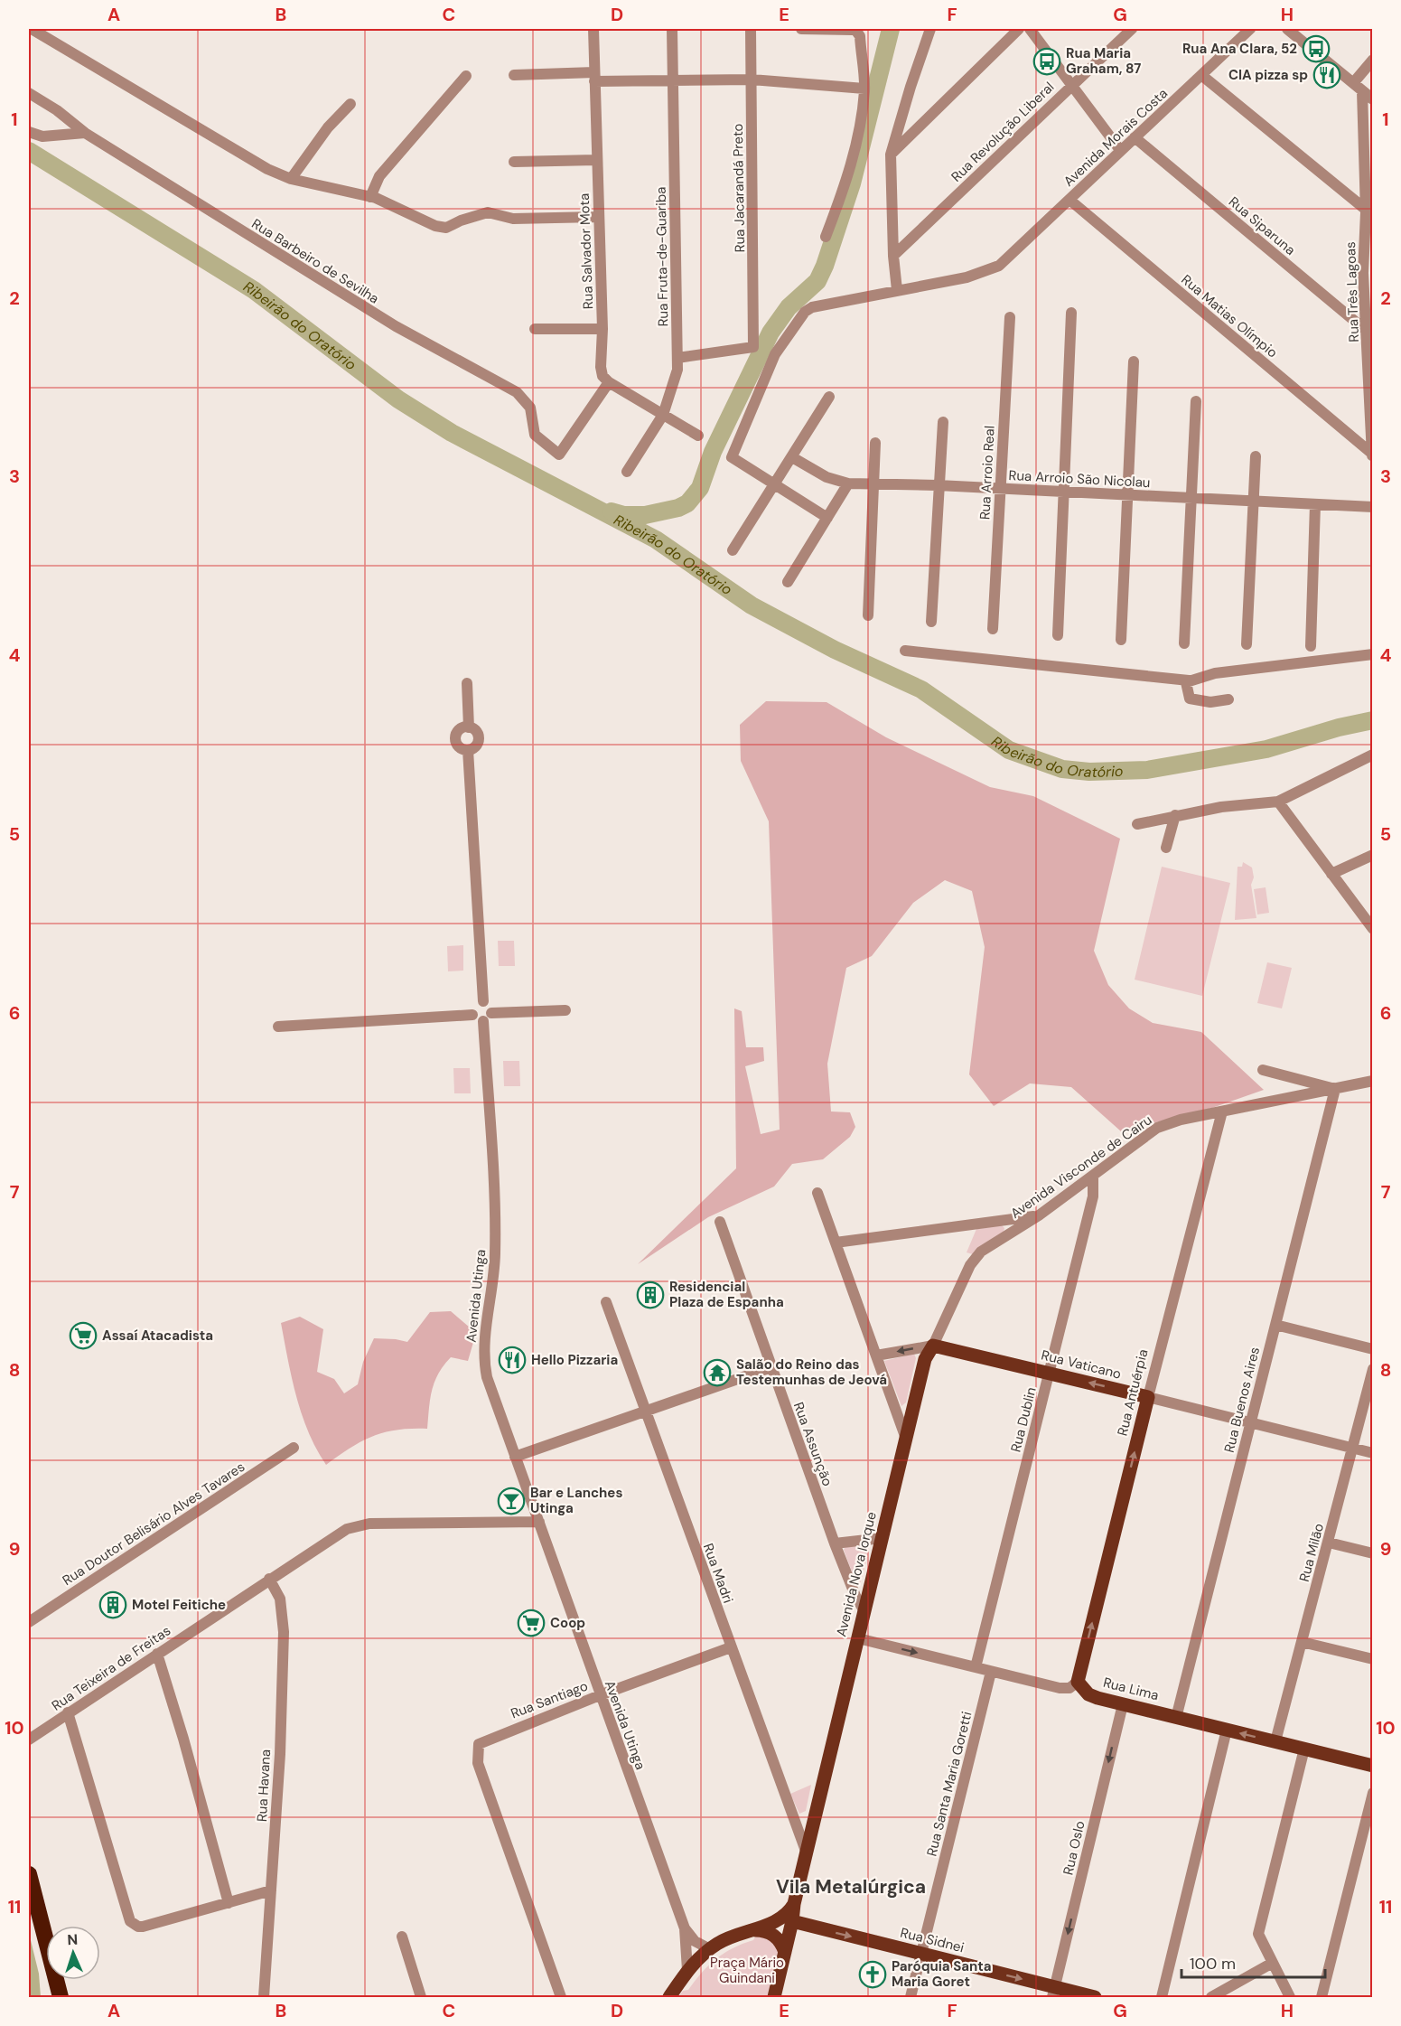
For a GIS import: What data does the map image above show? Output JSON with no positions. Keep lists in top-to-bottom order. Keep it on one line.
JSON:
{"streets":{"main road":["Rua Vaticano","Rua Antuérpia","Avenida Nova Iorque","Rua Lima","Rua Sidnei"],"street":["Rua Revolução Liberal","Avenida Morais Costa","Rua Jacarandá Preto","Rua Siparuna","Rua Salvador Mota","Rua Fruta-de-Guariba","Rua Barbeiro de Sevilha","Rua Três Lagoas","Rua Matias Olímpio","Rua Arroio Real","Rua Arroio São Nicolau","Avenida Visconde de Cairu","Avenida Utinga","Rua Buenos Aires","Rua Dublin","Rua Assunção","Rua Doutor Belisário Alves Tavares","Rua Milão","Rua Madri","Rua Teixeira de Freitas","Rua Santiago","Rua Santa Maria Goretti","Rua Havana","Rua Oslo"]},"crossings":[["Avenida Morais Costa","Rua Siparuna"],["Avenida Morais Costa","Rua Matias Olímpio"],["Rua Jacarandá Preto","Rua Fruta-de-Guariba"],["Rua Siparuna","Rua Três Lagoas"],["Rua Salvador Mota","Rua Barbeiro de Sevilha"],["Rua Três Lagoas","Rua Matias Olímpio"],["Rua Arroio Real","Rua Arroio São Nicolau"],["Avenida Visconde de Cairu","Rua Antuérpia"],["Avenida Visconde de Cairu","Rua Buenos Aires"],["Avenida Visconde de Cairu","Rua Dublin"],["Avenida Visconde de Cairu","Avenida Nova Iorque"],["Avenida Utinga","Rua Teixeira de Freitas"],["Avenida Utinga","Rua Santiago"],["Rua Vaticano","Rua Antuérpia"],["Rua Vaticano","Rua Buenos Aires"],["Rua Vaticano","Rua Dublin"],["Rua Vaticano","Rua Milão"],["Rua Vaticano","Avenida Nova Iorque"],["Rua Antuérpia","Rua Lima"],["Rua Buenos Aires","Rua Lima"],["Rua Assunção","Avenida Nova Iorque"],["Rua Milão","Rua Lima"],["Rua Madri","Avenida Nova Iorque"],["Rua Madri","Rua Santiago"],["Avenida Nova Iorque","Rua Sidnei"],["Rua Teixeira de Freitas","Rua Havana"],["Rua Lima","Rua Oslo"],["Rua Santa Maria Goretti","Rua Sidnei"],["Rua Oslo","Rua Sidnei"]],"one_way":["Rua Antuérpia","Rua Oslo","Rua Sidnei"],"districts":["Vila Metalúrgica"],"water":["Ribeirão do Oratório"],"parks":["Praça Mário Guindani"],"places":{"bus stop":["Rua Ana Clara, 52","Rua Maria Graham, 87"],"restaurant":["CIA pizza sp","Hello Pizzaria"],"building":["Residencial Plaza de Espanha","Motel Feitiche"],"supermarket":["Assaí Atacadista","Coop"],"temple":["Salão do Reino das Testemunhas de Jeová"],"bar":["Bar e Lanches Utinga"],"church":["Paróquia Santa Maria Goret"]},"scale_bar":"100 m","north":"top","grid":{"columns":["A","B","C","D","E","F","G","H"],"rows":["1","2","3","4","5","6","7","8","9","10","11"]}}
